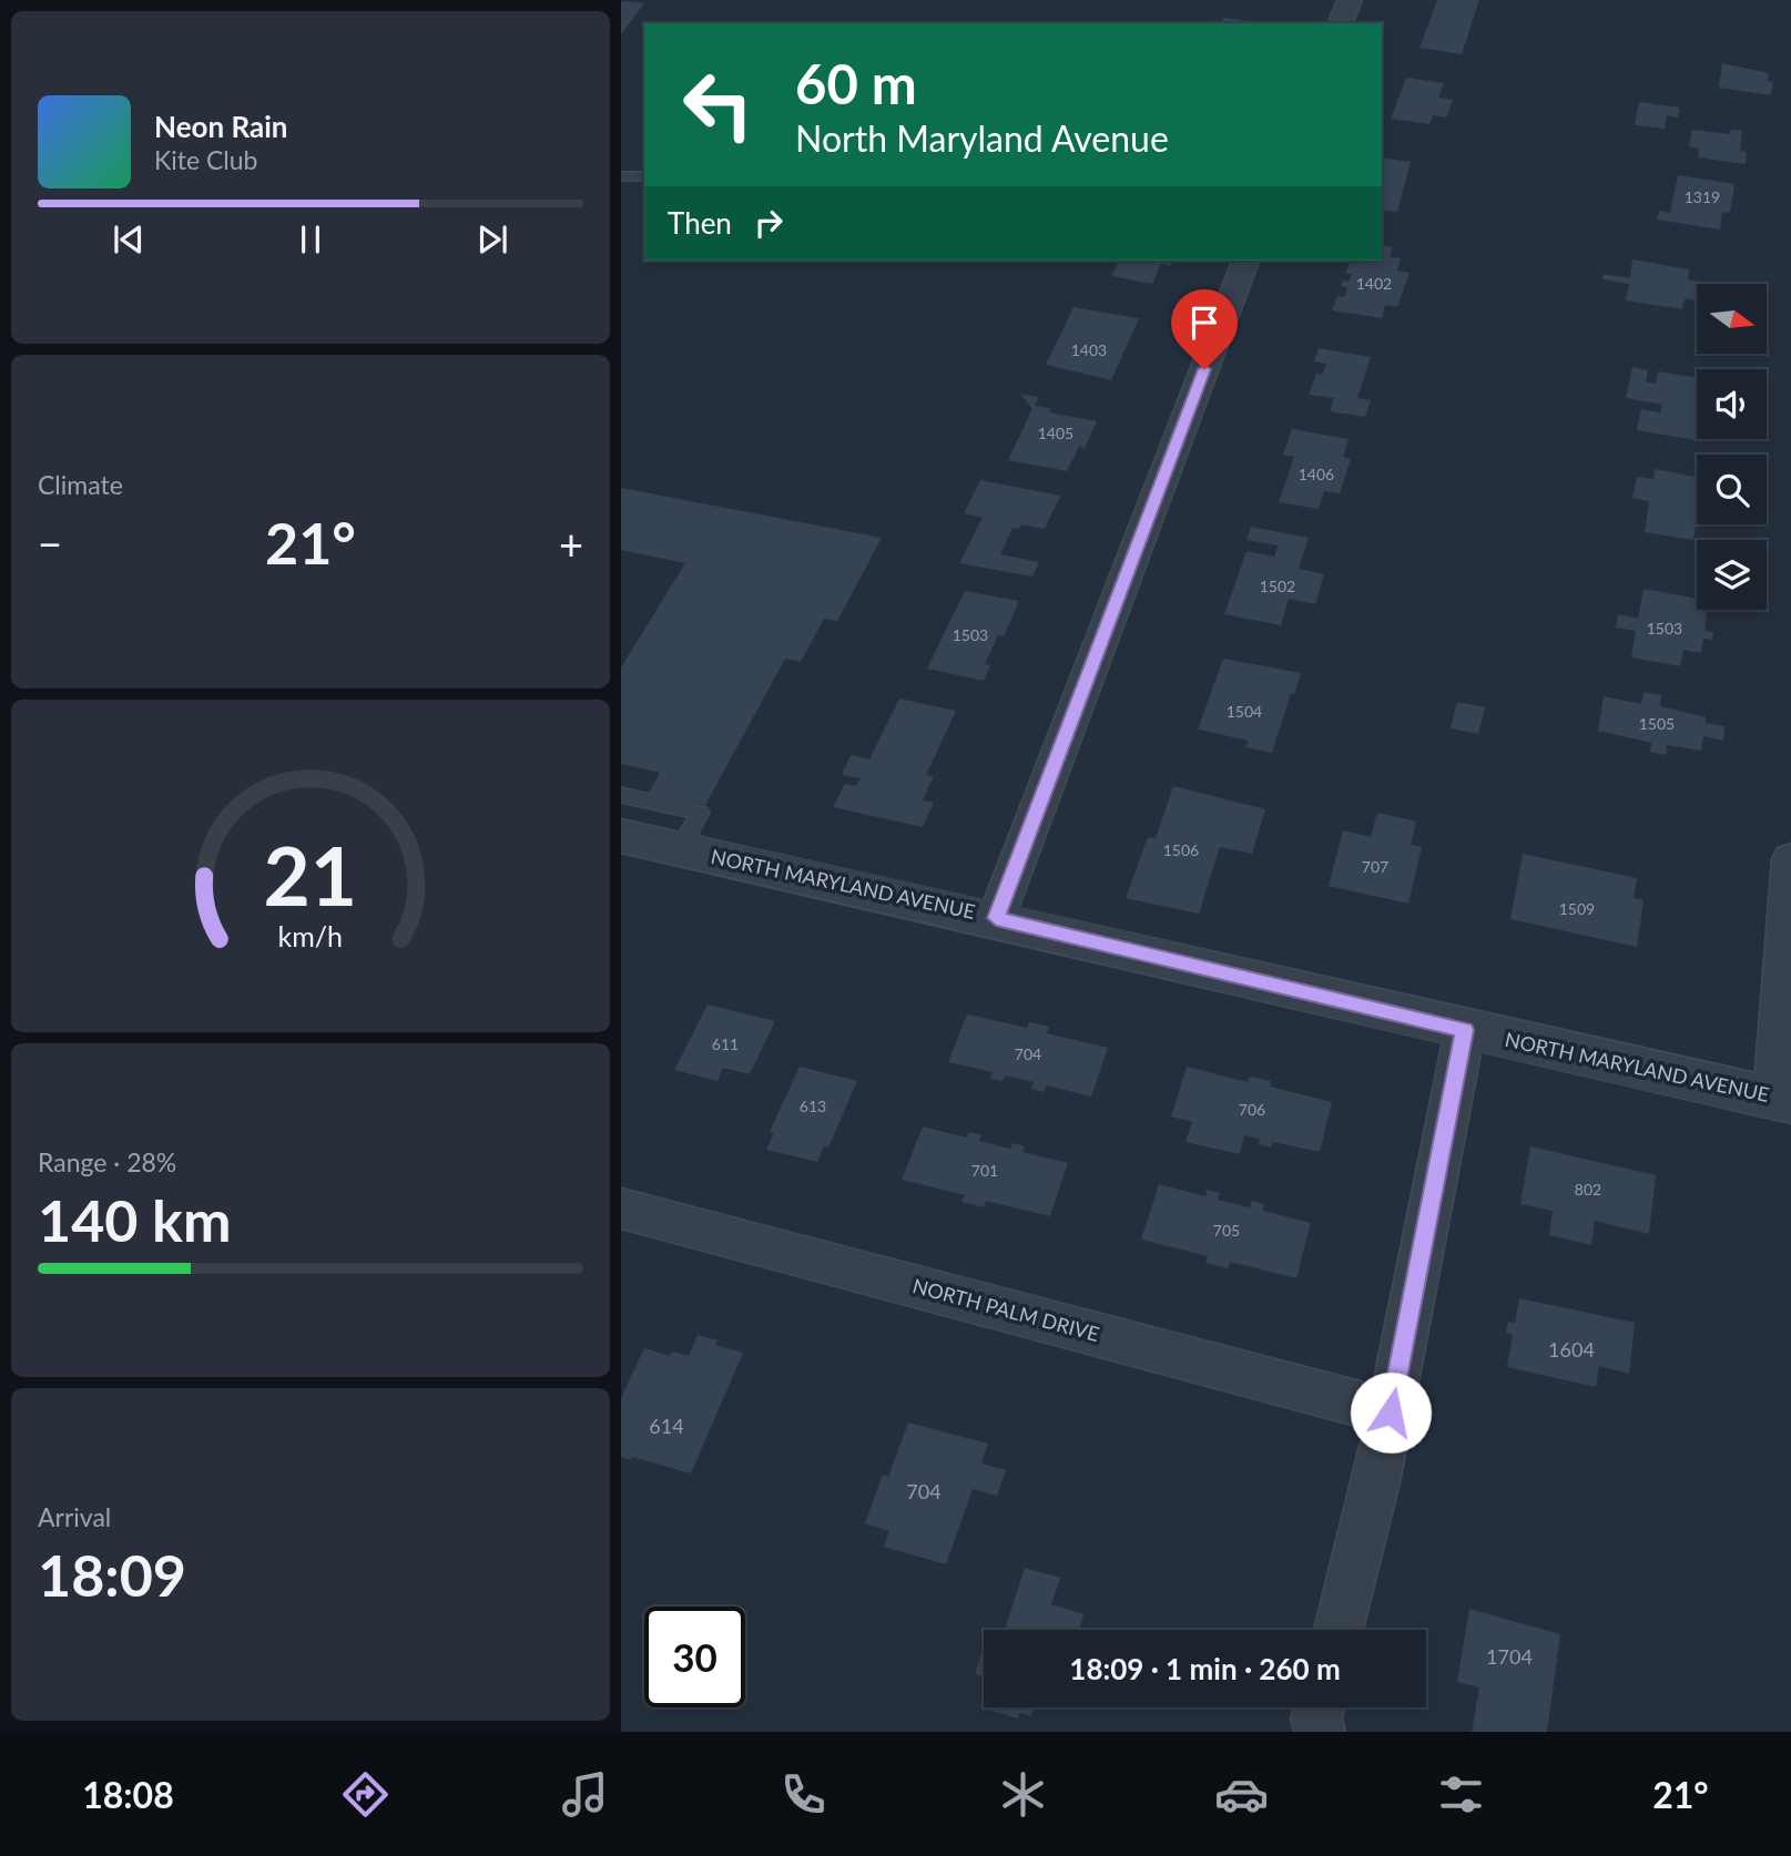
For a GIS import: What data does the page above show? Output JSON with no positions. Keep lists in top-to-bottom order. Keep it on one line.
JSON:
{"streets":{"street":["NORTH MARYLAND AVENUE","NORTH PALM DRIVE"]},"house_numbers":["1319","1402","1403","1405","1406","1502","1503","1503","1504","1505","1506","707","1509","611","704","613","706","701","802","705","1604","614","704","1704"],"north":"right","page":{"turn":["60 m","North Maryland Avenue"],"song":["Neon Rain","Kite Club"],"then":"Then","tile":["Climate",["Range · 28%","140 km"],["Arrival","18:09"]],"heat":["−","21°","+"],"limit":"30","trip":"18:09 · 1 min · 260 m","tabs":["18:08","21°"],"gauge":["21","km/h"]}}
